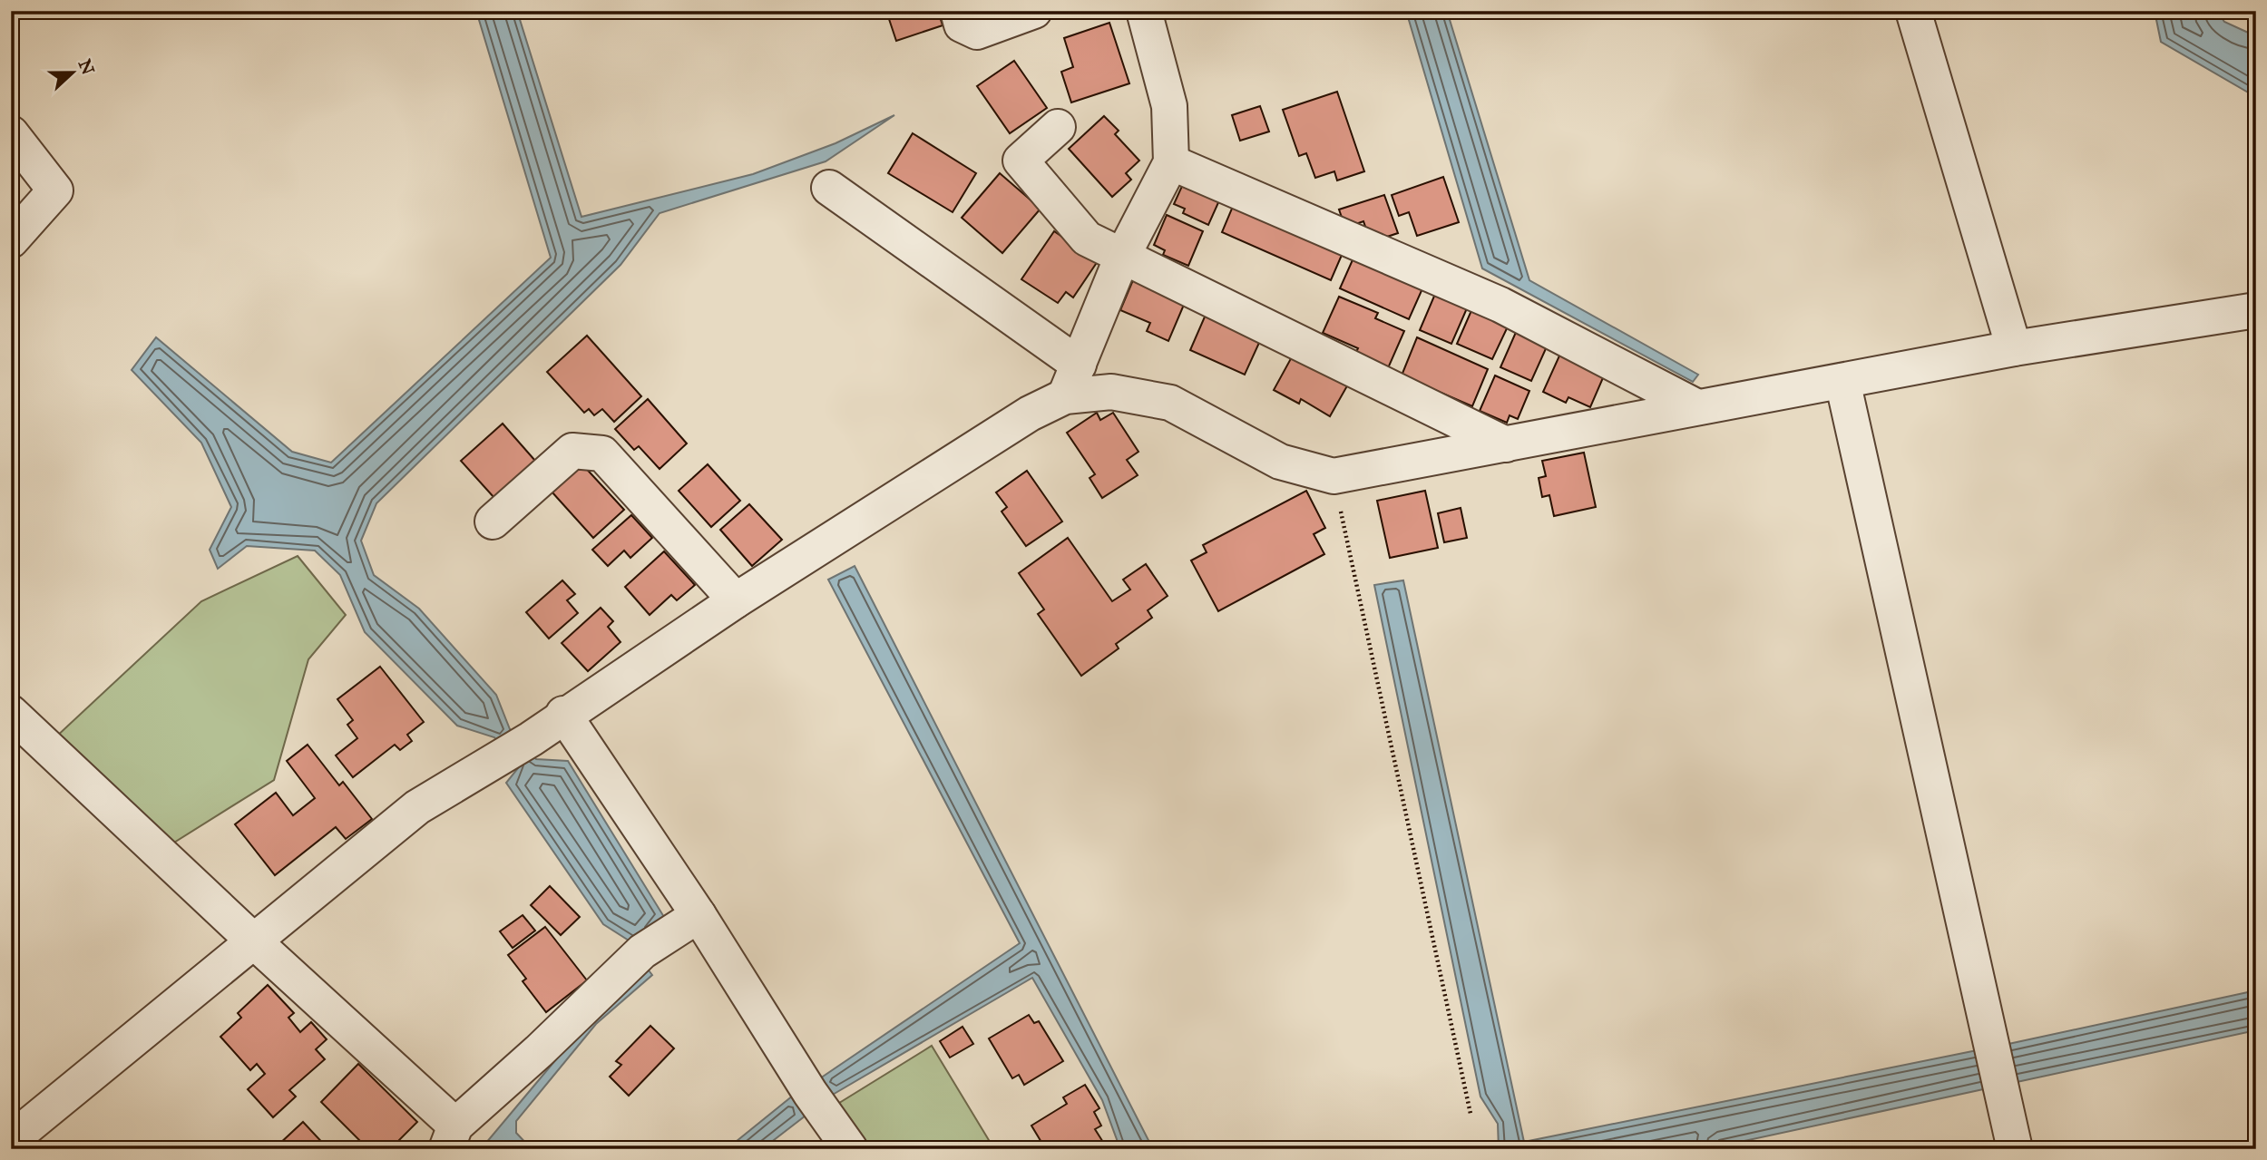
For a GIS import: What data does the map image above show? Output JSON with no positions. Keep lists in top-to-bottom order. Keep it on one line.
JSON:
{"north":"right"}
